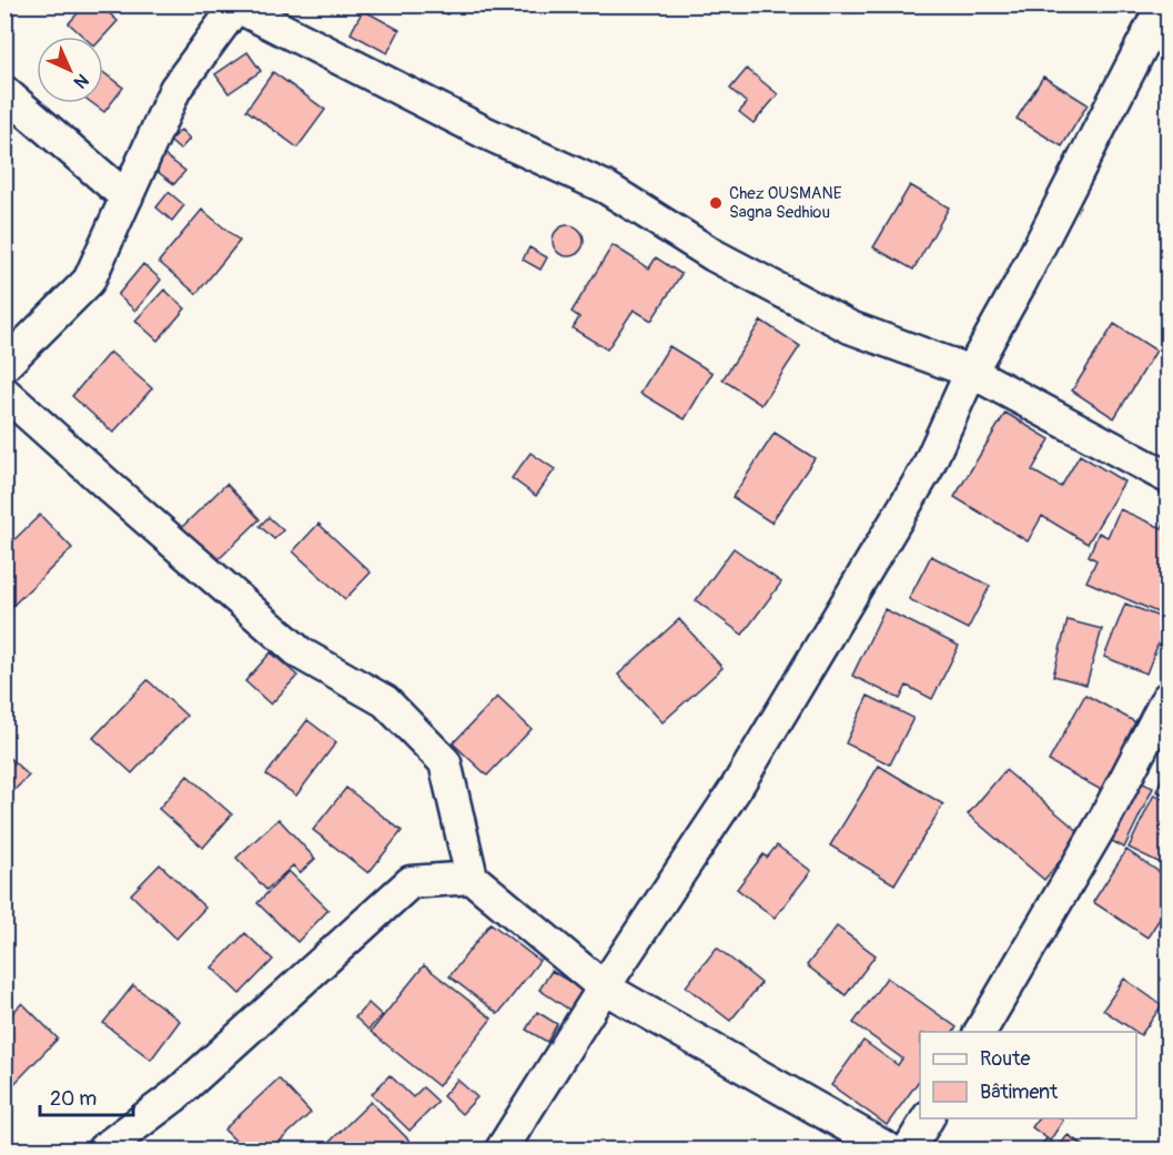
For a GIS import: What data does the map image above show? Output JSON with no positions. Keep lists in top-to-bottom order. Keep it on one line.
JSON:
{"places":["Chez OUSMANE Sagna Sedhiou"],"legend":["Route","Bâtiment"],"scale_bar":"20 m","north":"bottom right"}
